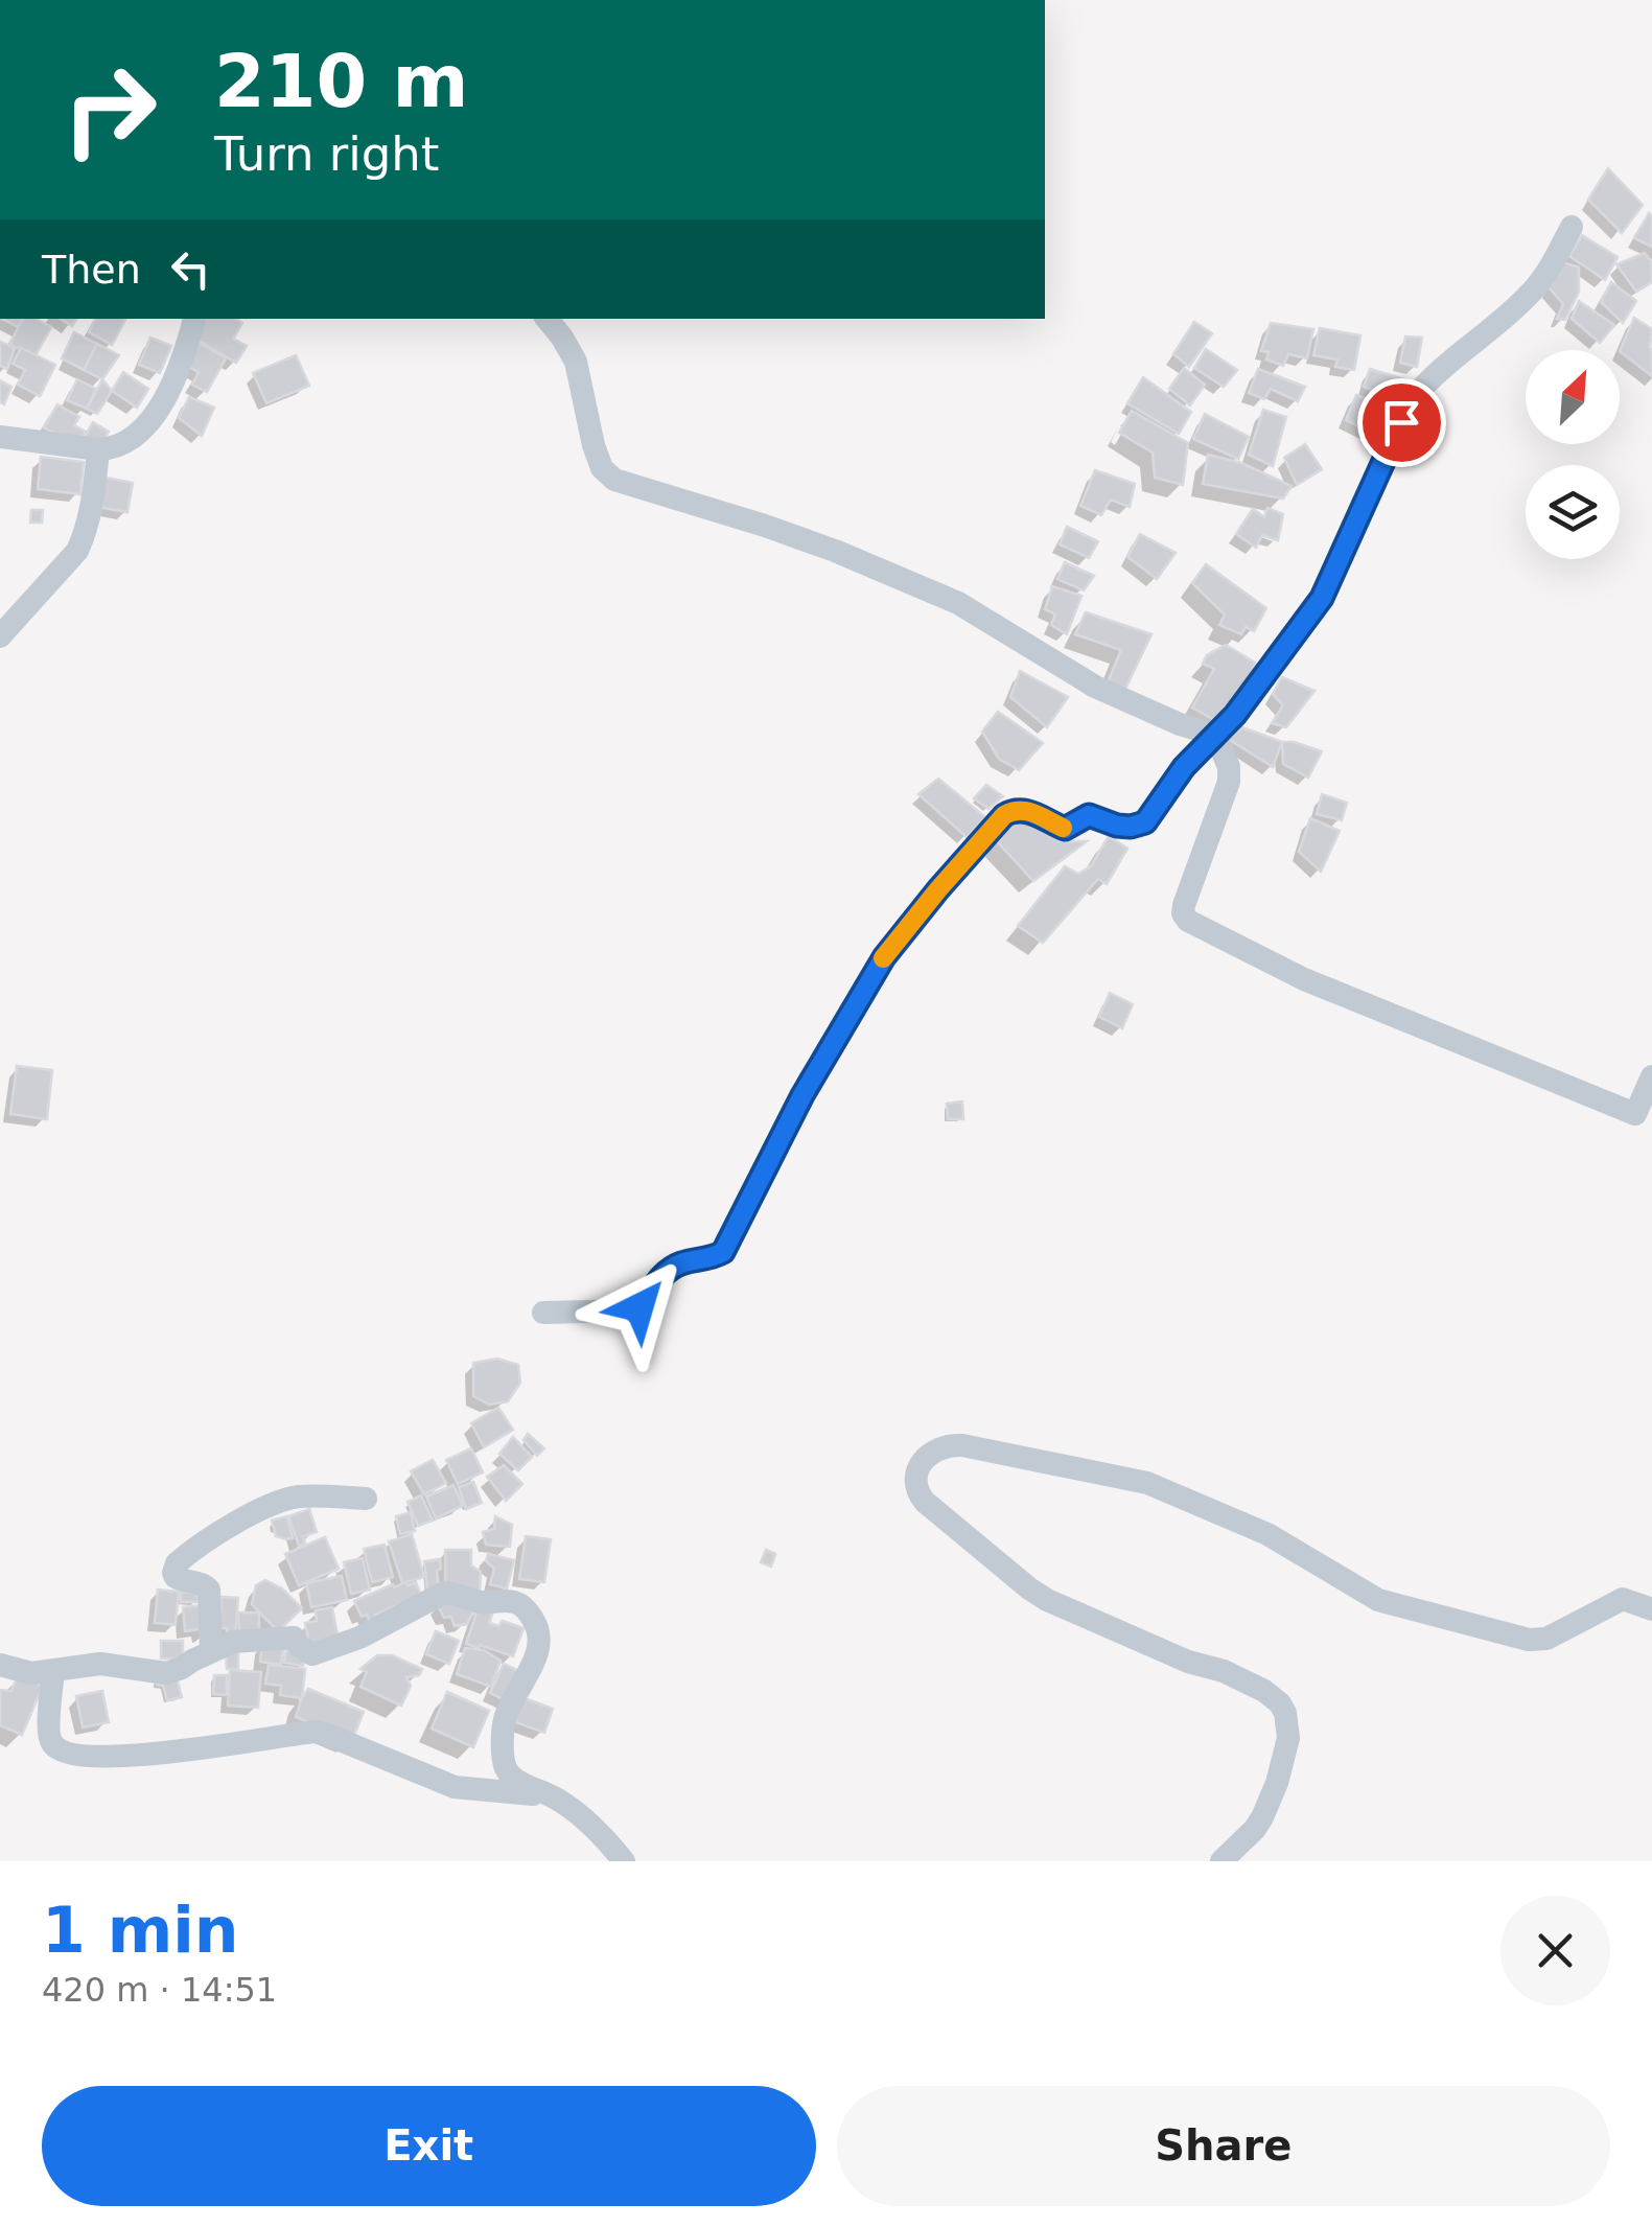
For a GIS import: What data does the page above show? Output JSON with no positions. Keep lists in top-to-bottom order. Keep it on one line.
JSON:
{"north":"top right","page":{"turn":["210 m","Turn right"],"then":"Then","heading":["1 min","420 m · 14:51"],"buttons":["Exit","Share"]}}
